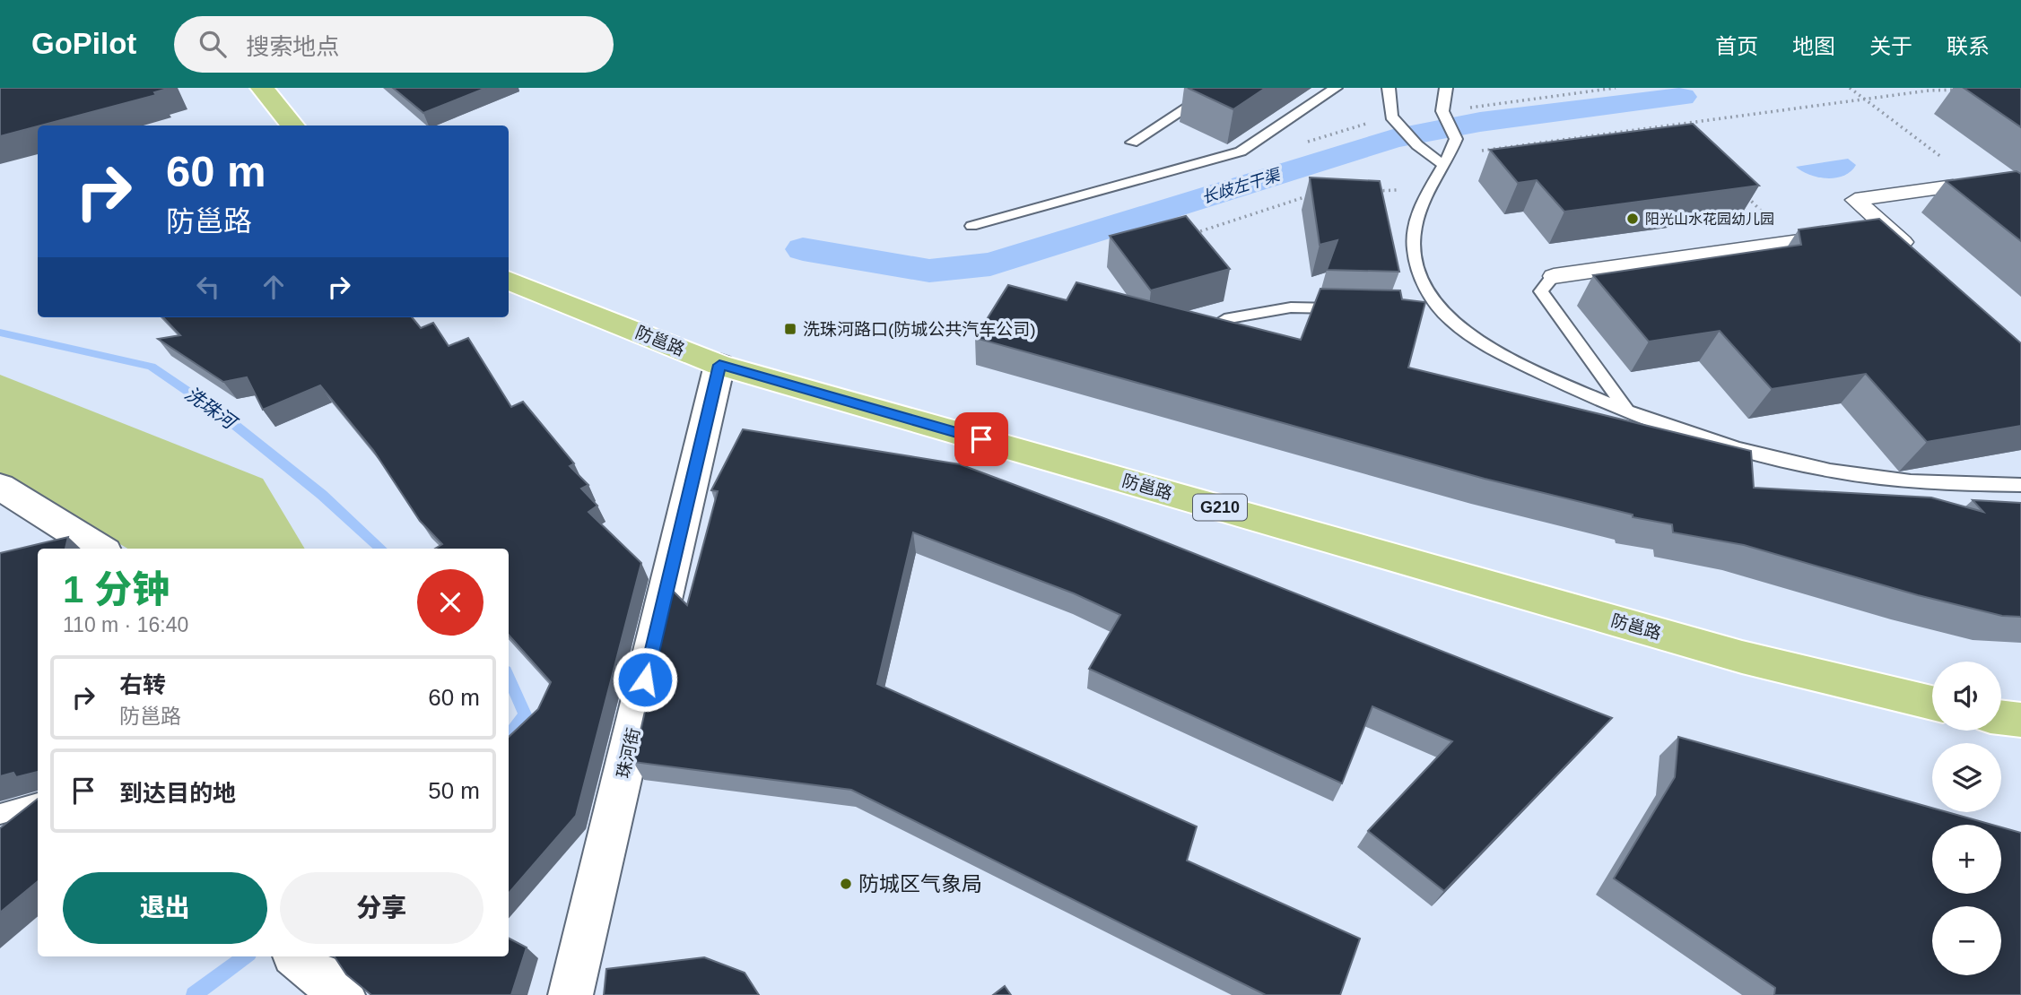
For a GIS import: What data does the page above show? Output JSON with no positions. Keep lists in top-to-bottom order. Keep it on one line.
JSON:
{"streets":{"highway":["防邕路","G210"],"street":["珠河街"]},"crossings":[["防邕路","珠河街"]],"water":["长歧左干渠","洗珠河"],"places":{"other":["阳光山水花园幼儿园","防城区气象局"],"transit":["洗珠河路口(防城公共汽车公司)"]},"page":{"header":"GoPilot","search":"搜索地点","nav":["首页","地图","关于","联系"],"turn":["60 m","防邕路"],"heading":["1 分钟","110 m · 16:40"],"list":[{"name":"右转","note":"防邕路","value":"60 m"},{"name":"到达目的地","value":"50 m"}],"map_buttons":["+","−"],"buttons":["退出","分享"]}}
